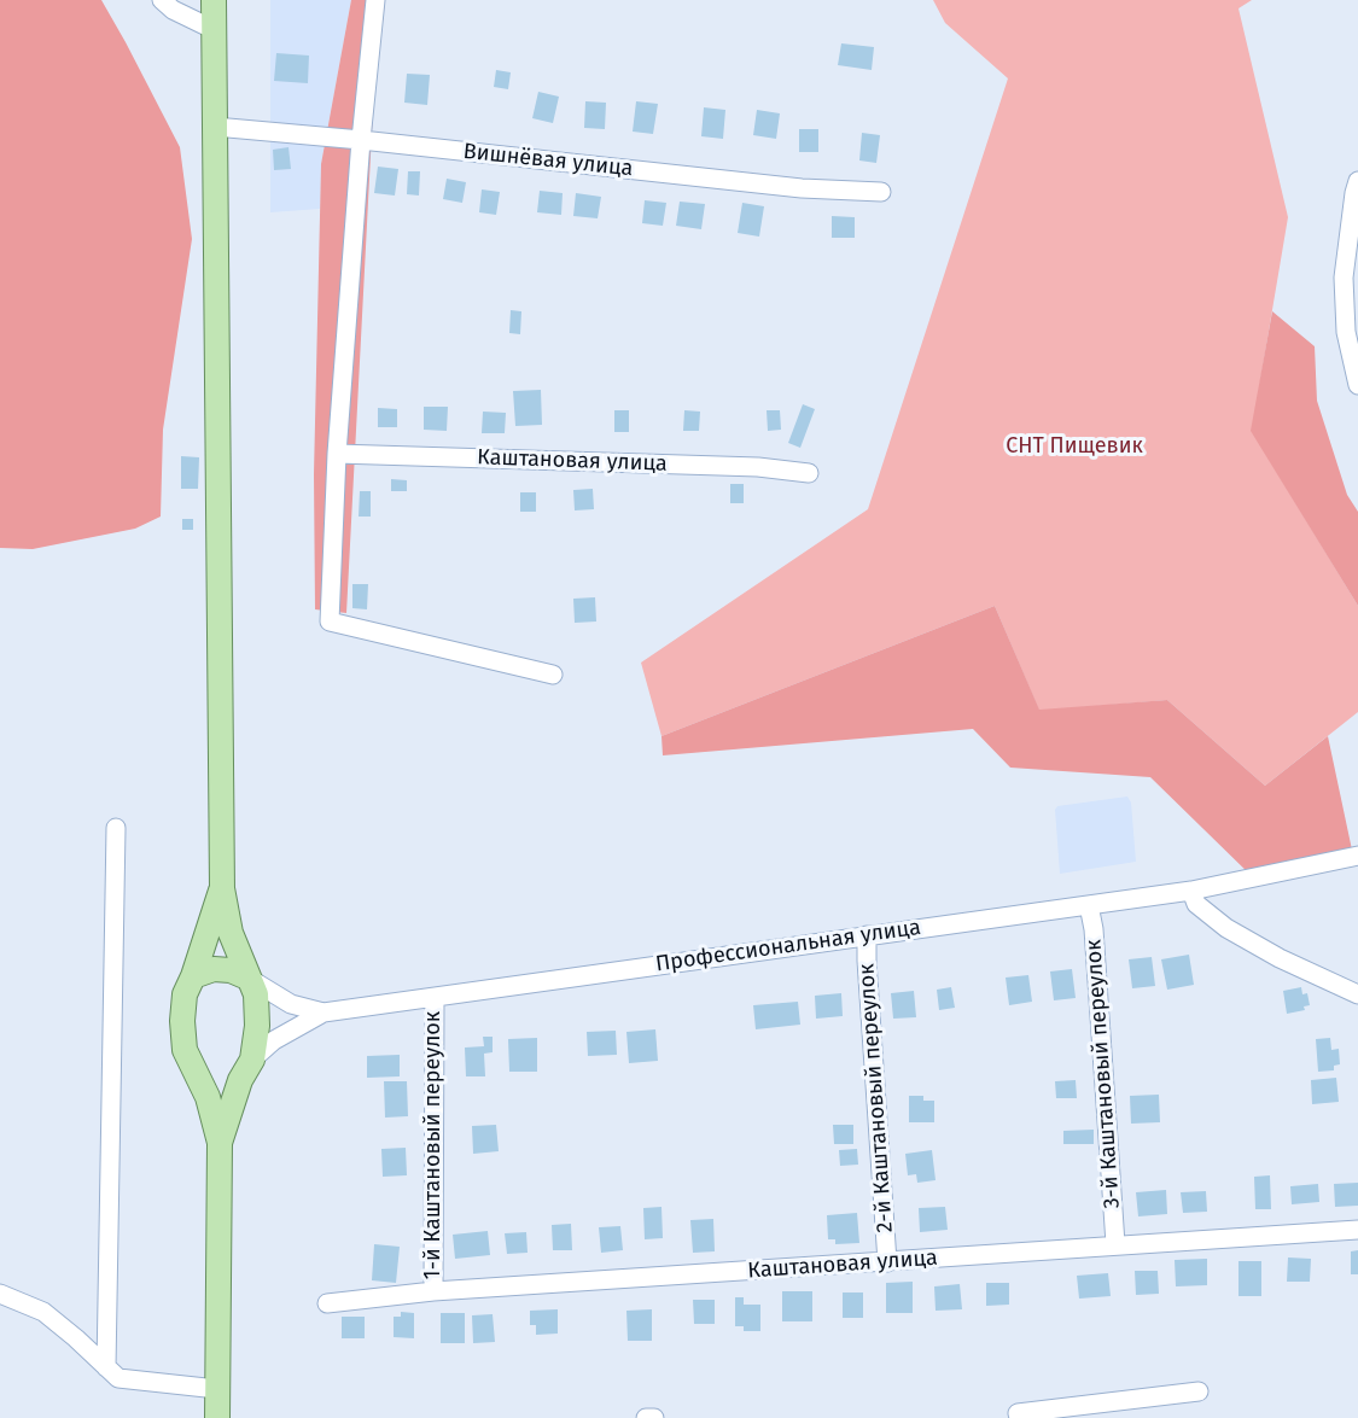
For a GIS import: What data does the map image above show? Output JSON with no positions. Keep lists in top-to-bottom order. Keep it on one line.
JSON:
{"streets":{"street":["Вишнёвая улица","Каштановая улица","Профессиональная улица","3-й Каштановый переулок","2-й Каштановый переулок","1-й Каштановый переулок"]},"crossings":[["Каштановая улица","3-й Каштановый переулок"],["Каштановая улица","2-й Каштановый переулок"],["Каштановая улица","1-й Каштановый переулок"],["Профессиональная улица","3-й Каштановый переулок"],["Профессиональная улица","2-й Каштановый переулок"],["Профессиональная улица","1-й Каштановый переулок"]],"parks":["СНТ Пищевик"]}
